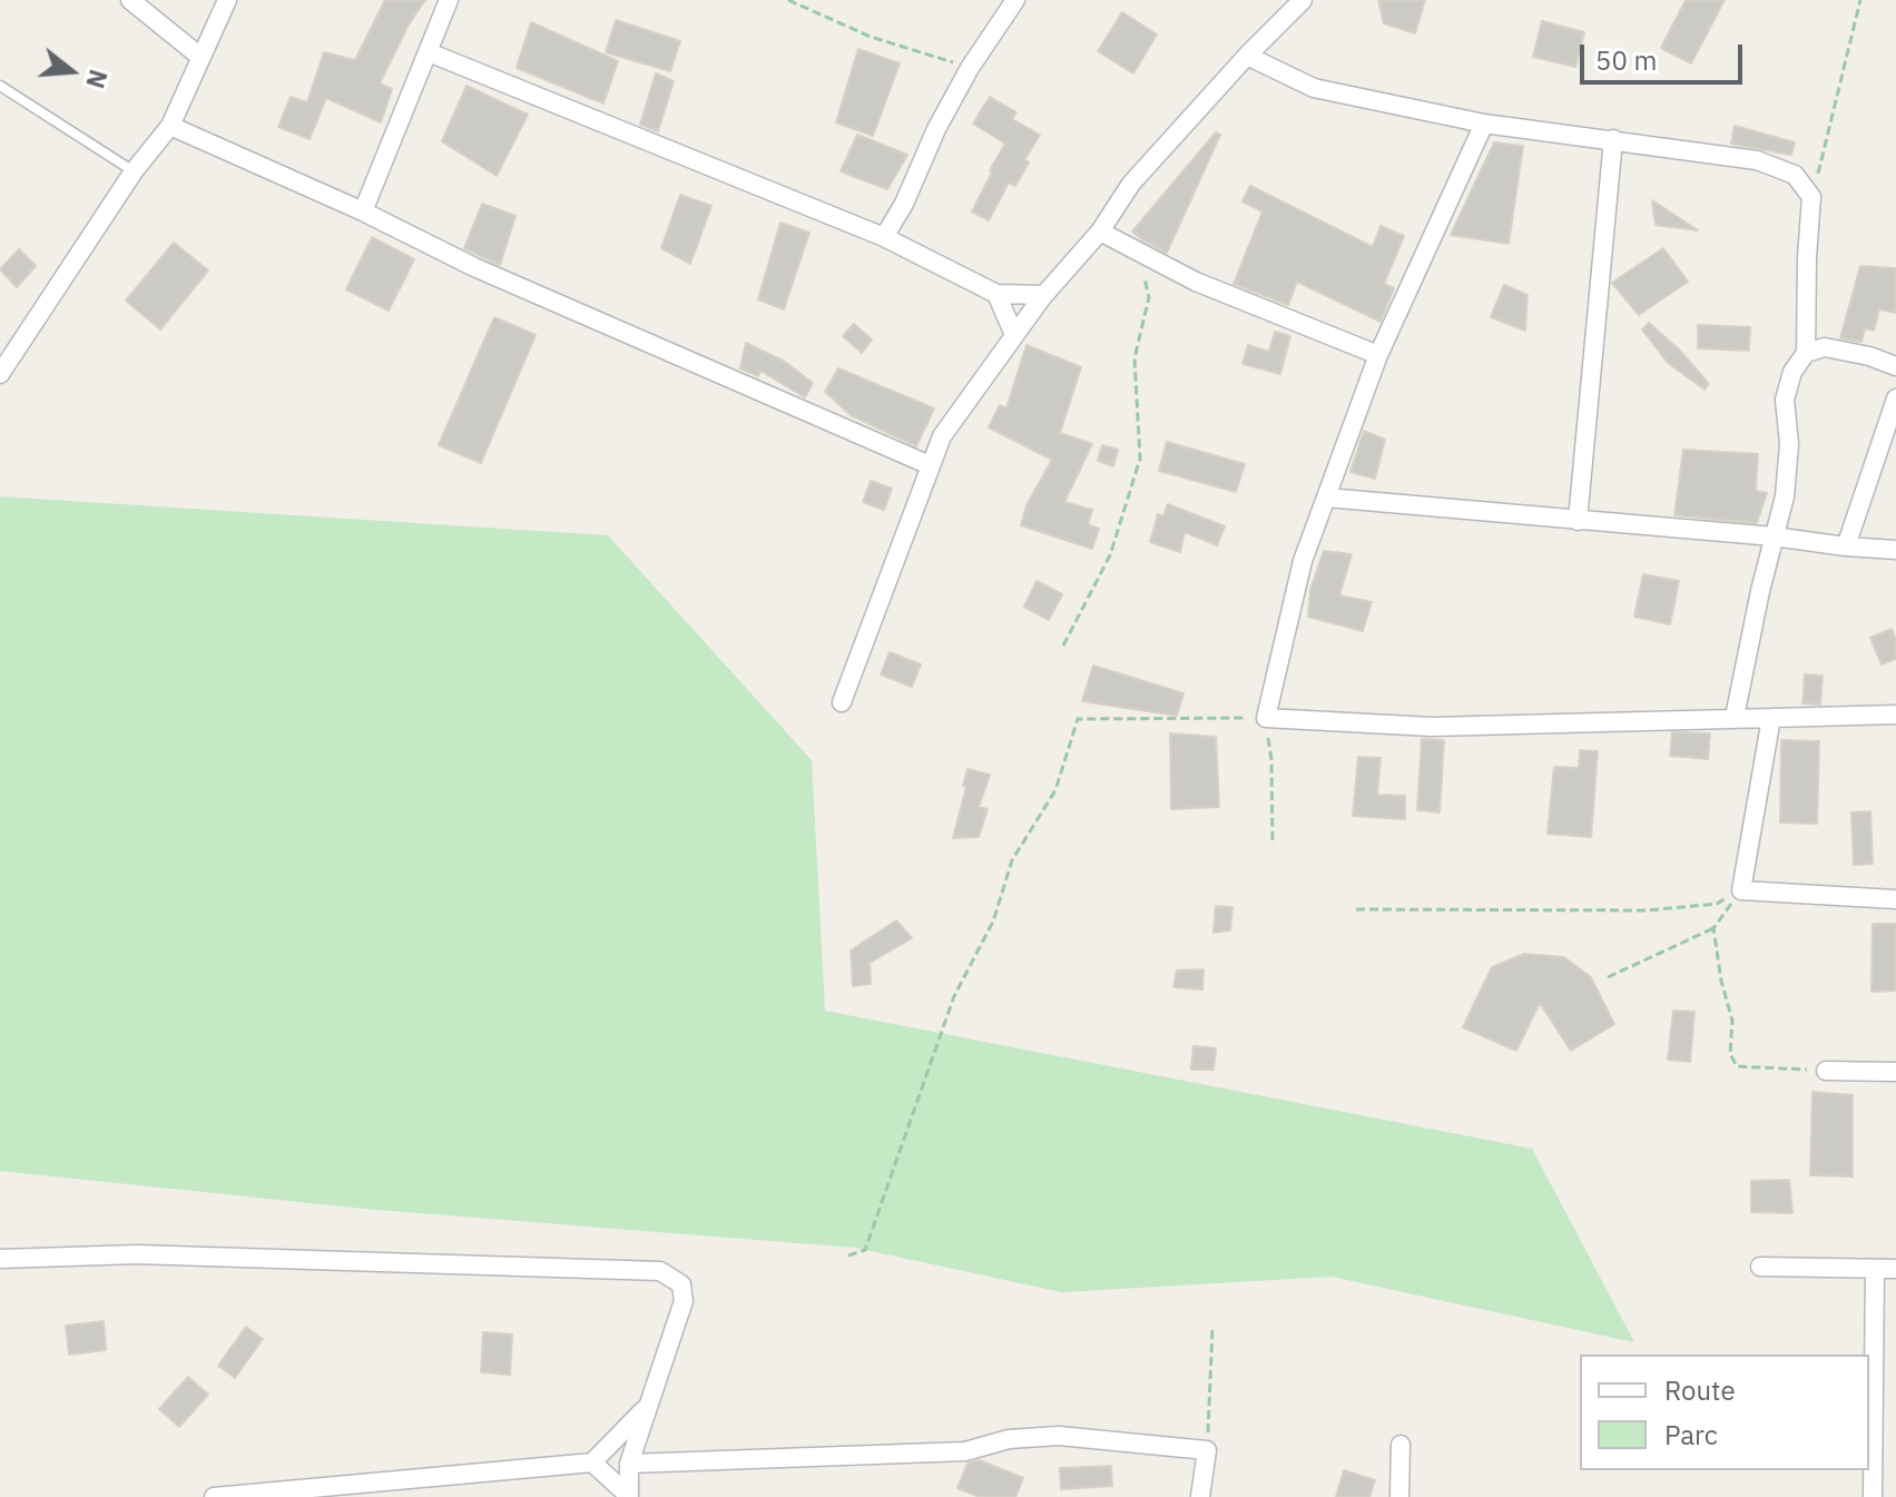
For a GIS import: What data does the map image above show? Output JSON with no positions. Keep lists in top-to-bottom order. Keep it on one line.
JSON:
{"legend":["Route","Parc"],"scale_bar":"50 m","north":"right"}
